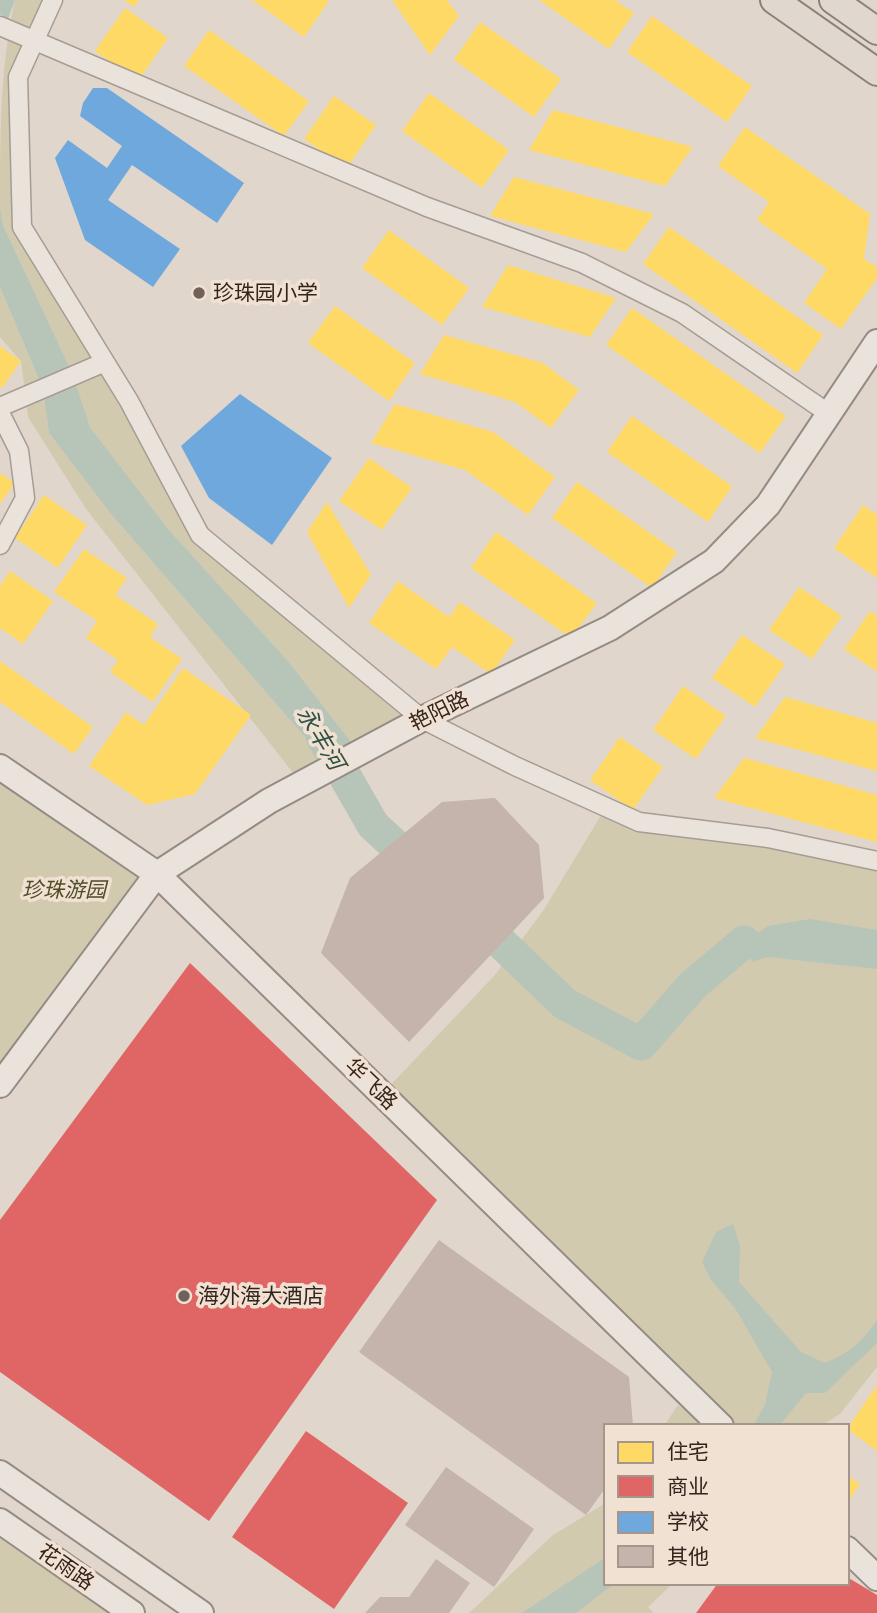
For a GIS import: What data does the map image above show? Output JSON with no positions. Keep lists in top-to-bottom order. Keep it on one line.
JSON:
{"streets":{"street":["艳阳路","华飞路","花雨路"]},"crossings":[["艳阳路","华飞路"]],"water":["永丰河"],"parks":["珍珠游园"],"places":["珍珠园小学","海外海大酒店"],"legend":["住宅","商业","学校","其他"]}
